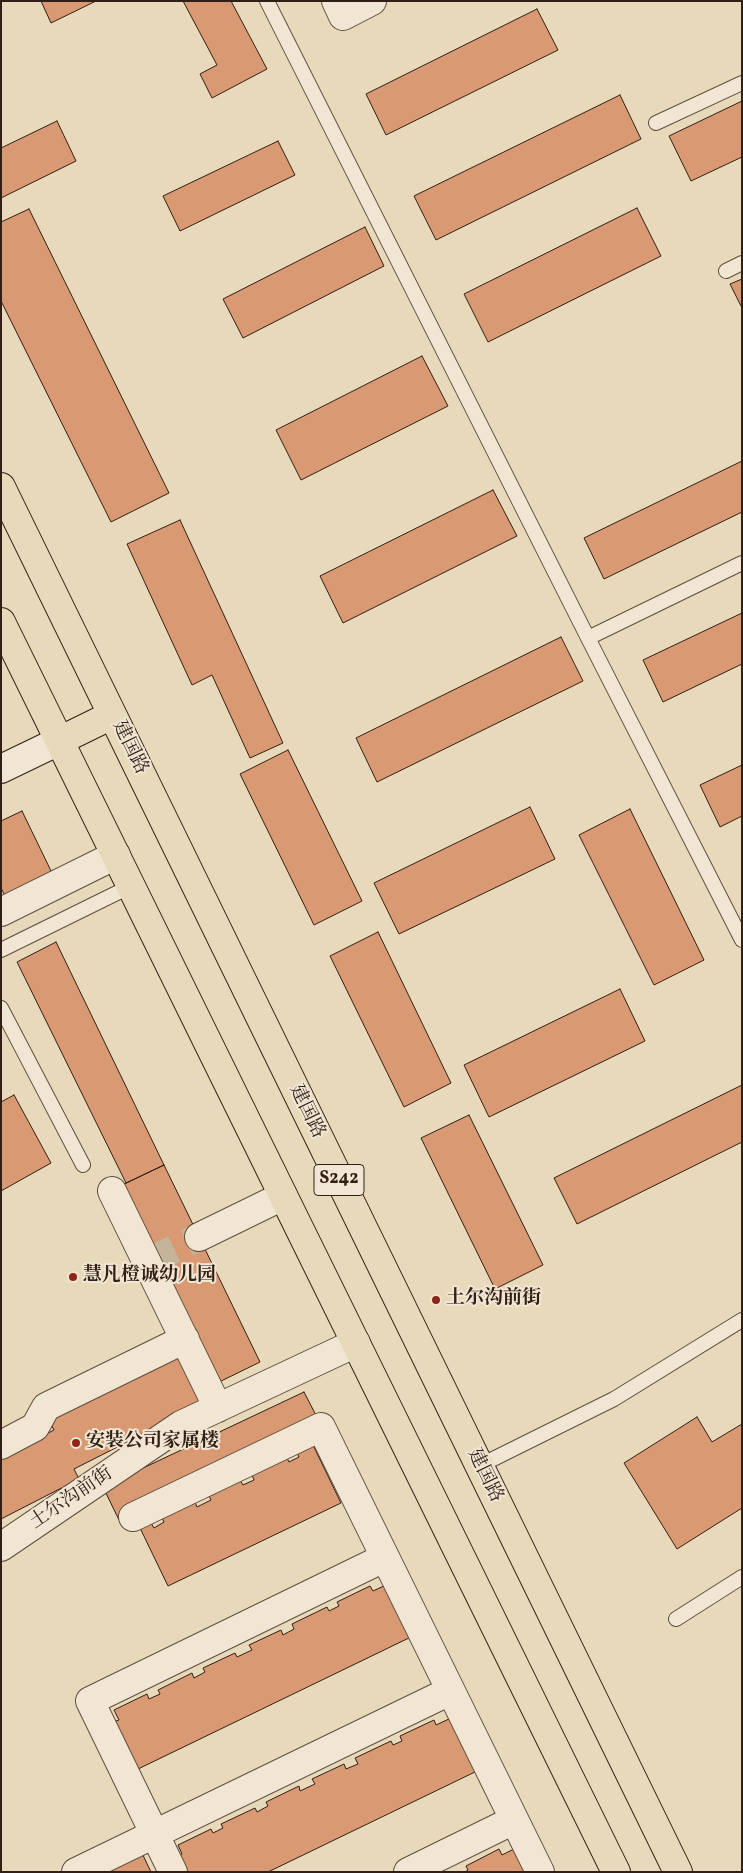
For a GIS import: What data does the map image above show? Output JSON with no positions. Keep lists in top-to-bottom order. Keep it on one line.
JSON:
{"streets":{"main road":["建国路","S242"],"street":["土尔沟前街"]},"crossings":[["S242","土尔沟前街"]],"places":["慧凡橙诚幼儿园","土尔沟前街","安装公司家属楼"]}
